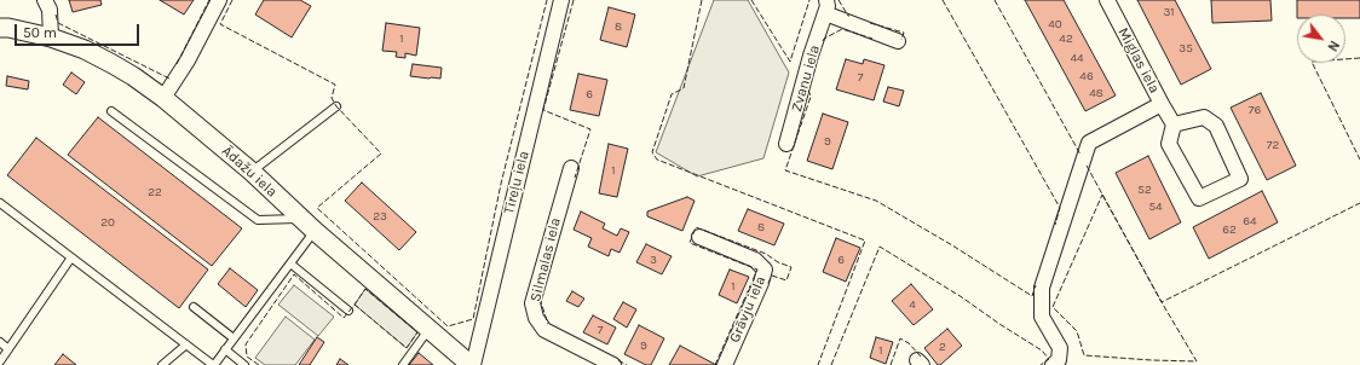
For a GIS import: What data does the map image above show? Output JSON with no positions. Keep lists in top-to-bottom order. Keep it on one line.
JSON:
{"streets":{"street":["Miglas iela","Zvanu iela","Ādažu iela","Tīreļu iela","Silmalas iela","Grāvju iela"]},"crossings":[["Ādažu iela","Tīreļu iela"]],"house_numbers":["31","40","8","1","42","35","44","46","7","48","6","76","9","72","1","52","22","54","23","64","20","8","62","3","6","1","4","7","9","2","1"],"scale_bar":"50 m","north":"bottom right"}
